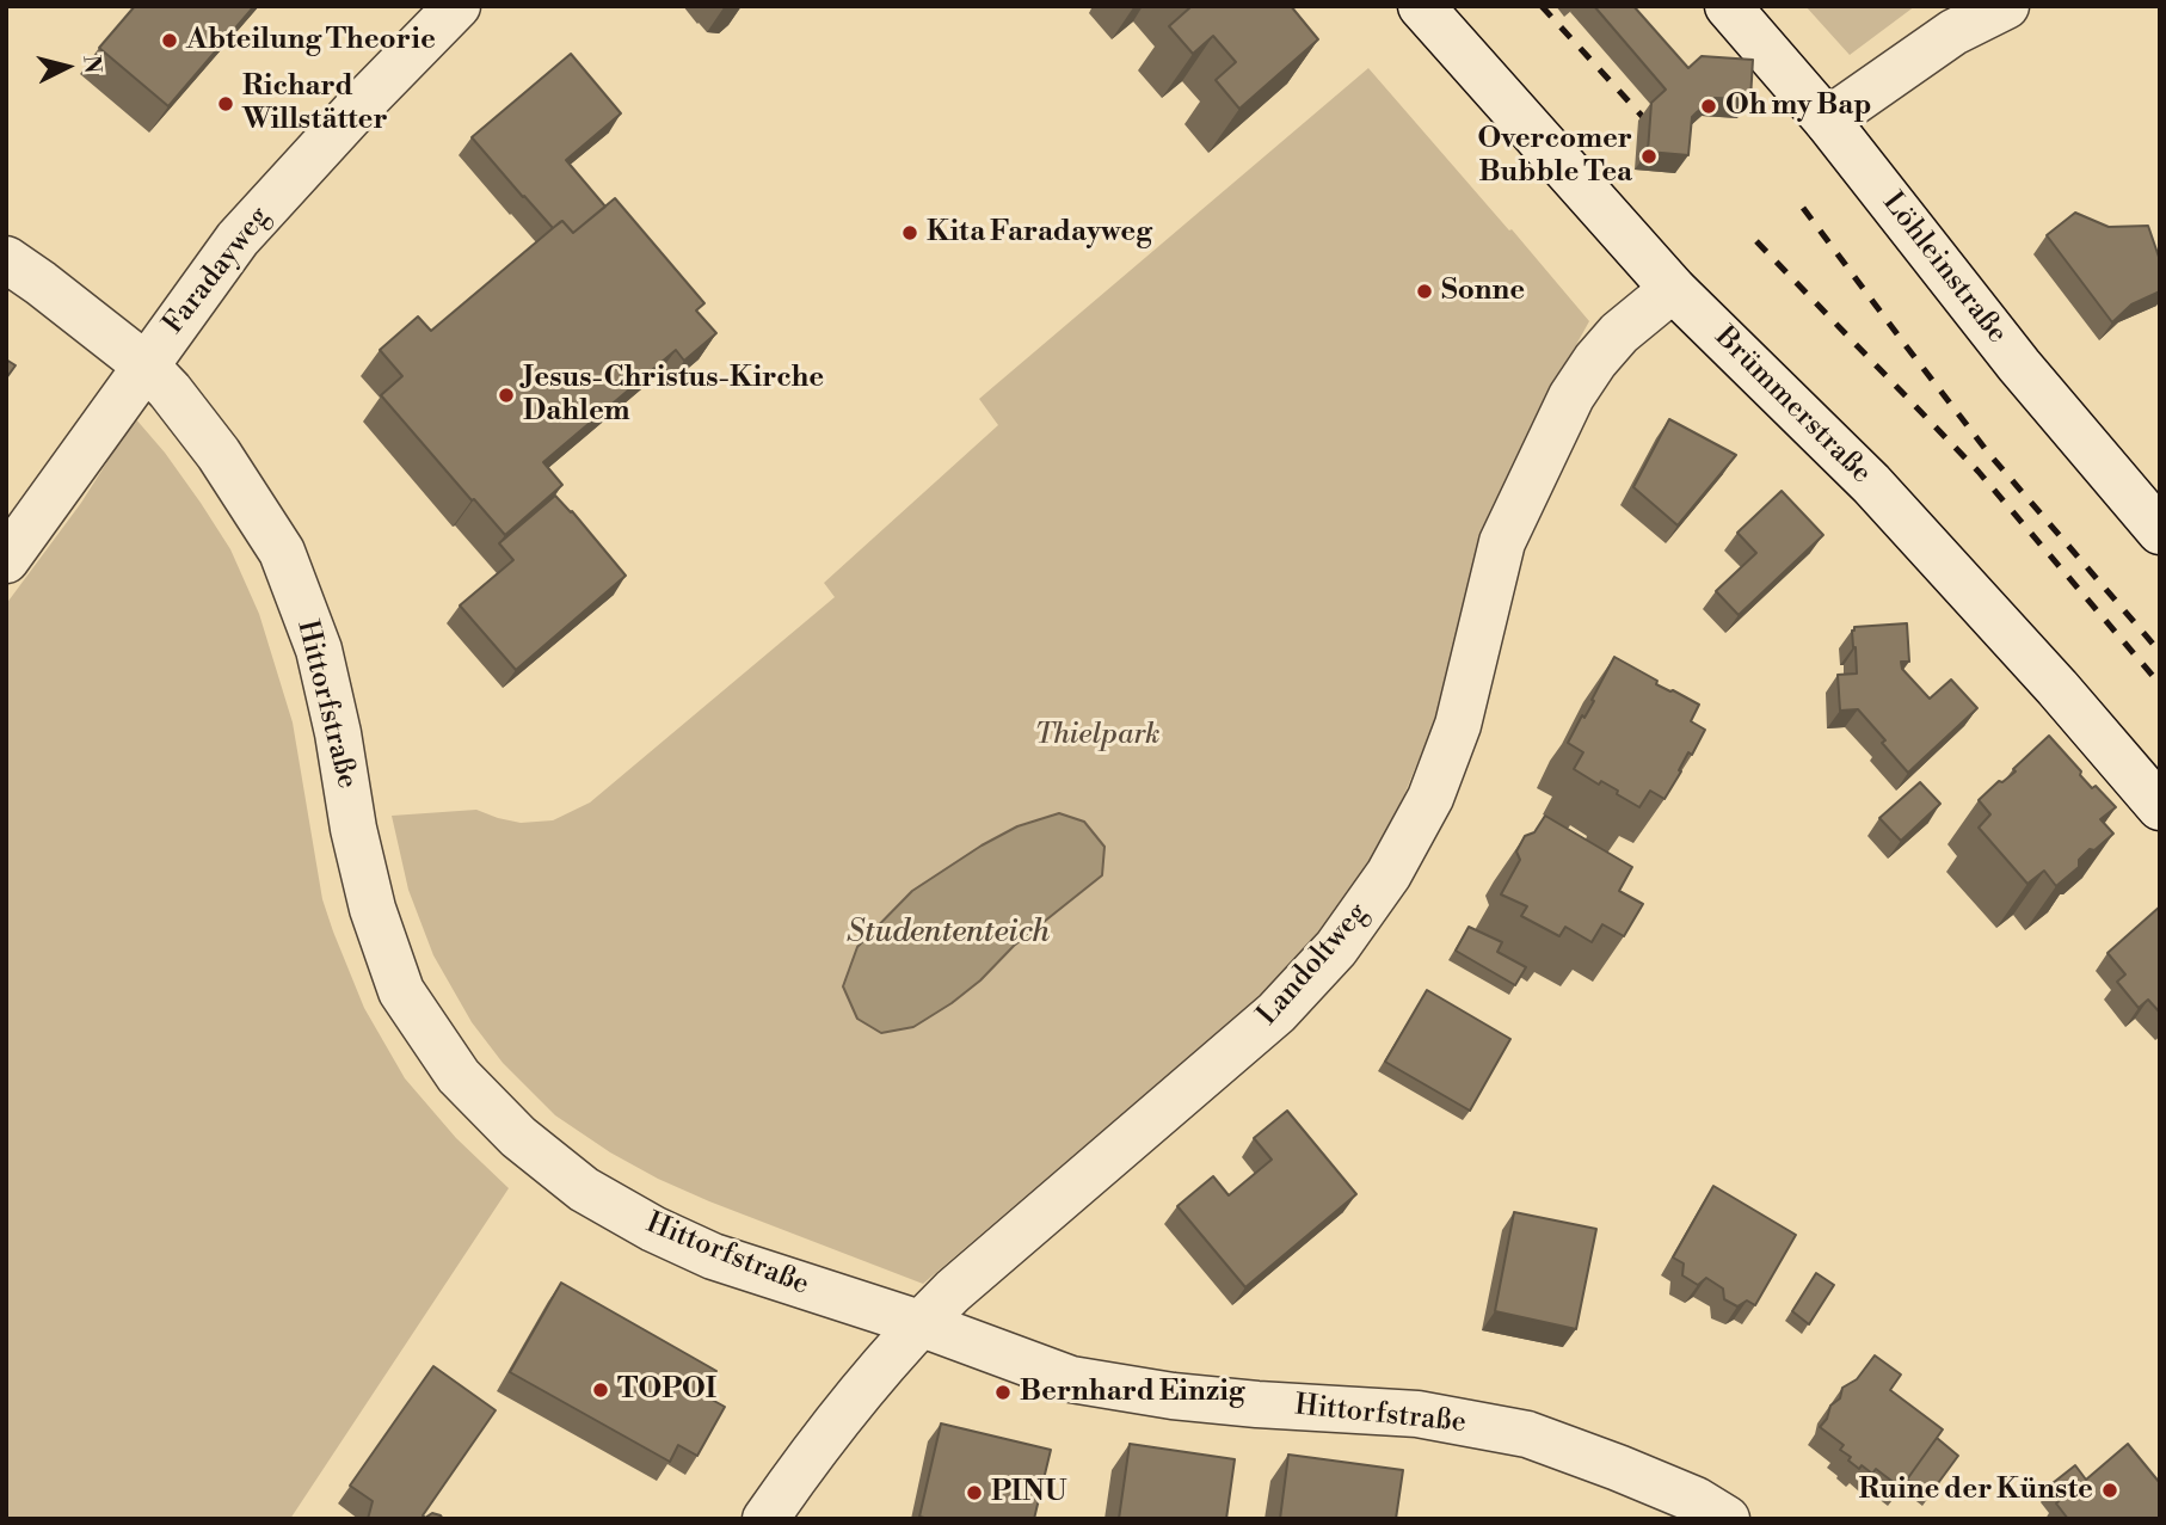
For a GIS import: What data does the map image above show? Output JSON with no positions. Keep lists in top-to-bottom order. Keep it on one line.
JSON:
{"streets":{"street":["Löhleinstraße","Faradayweg","Brümmerstraße","Hittorfstraße","Landoltweg"]},"crossings":[["Faradayweg","Hittorfstraße"],["Brümmerstraße","Landoltweg"],["Hittorfstraße","Landoltweg"]],"water":["Studententeich"],"parks":["Thielpark"],"places":["Abteilung Theorie","Richard Willstätter","Oh my Bap","Overcomer Bubble Tea","Kita Faradayweg","Sonne","Jesus-Christus-Kirche Dahlem","TOPOI","Bernhard Einzig","Ruine der Künste","PINU"],"north":"right"}
